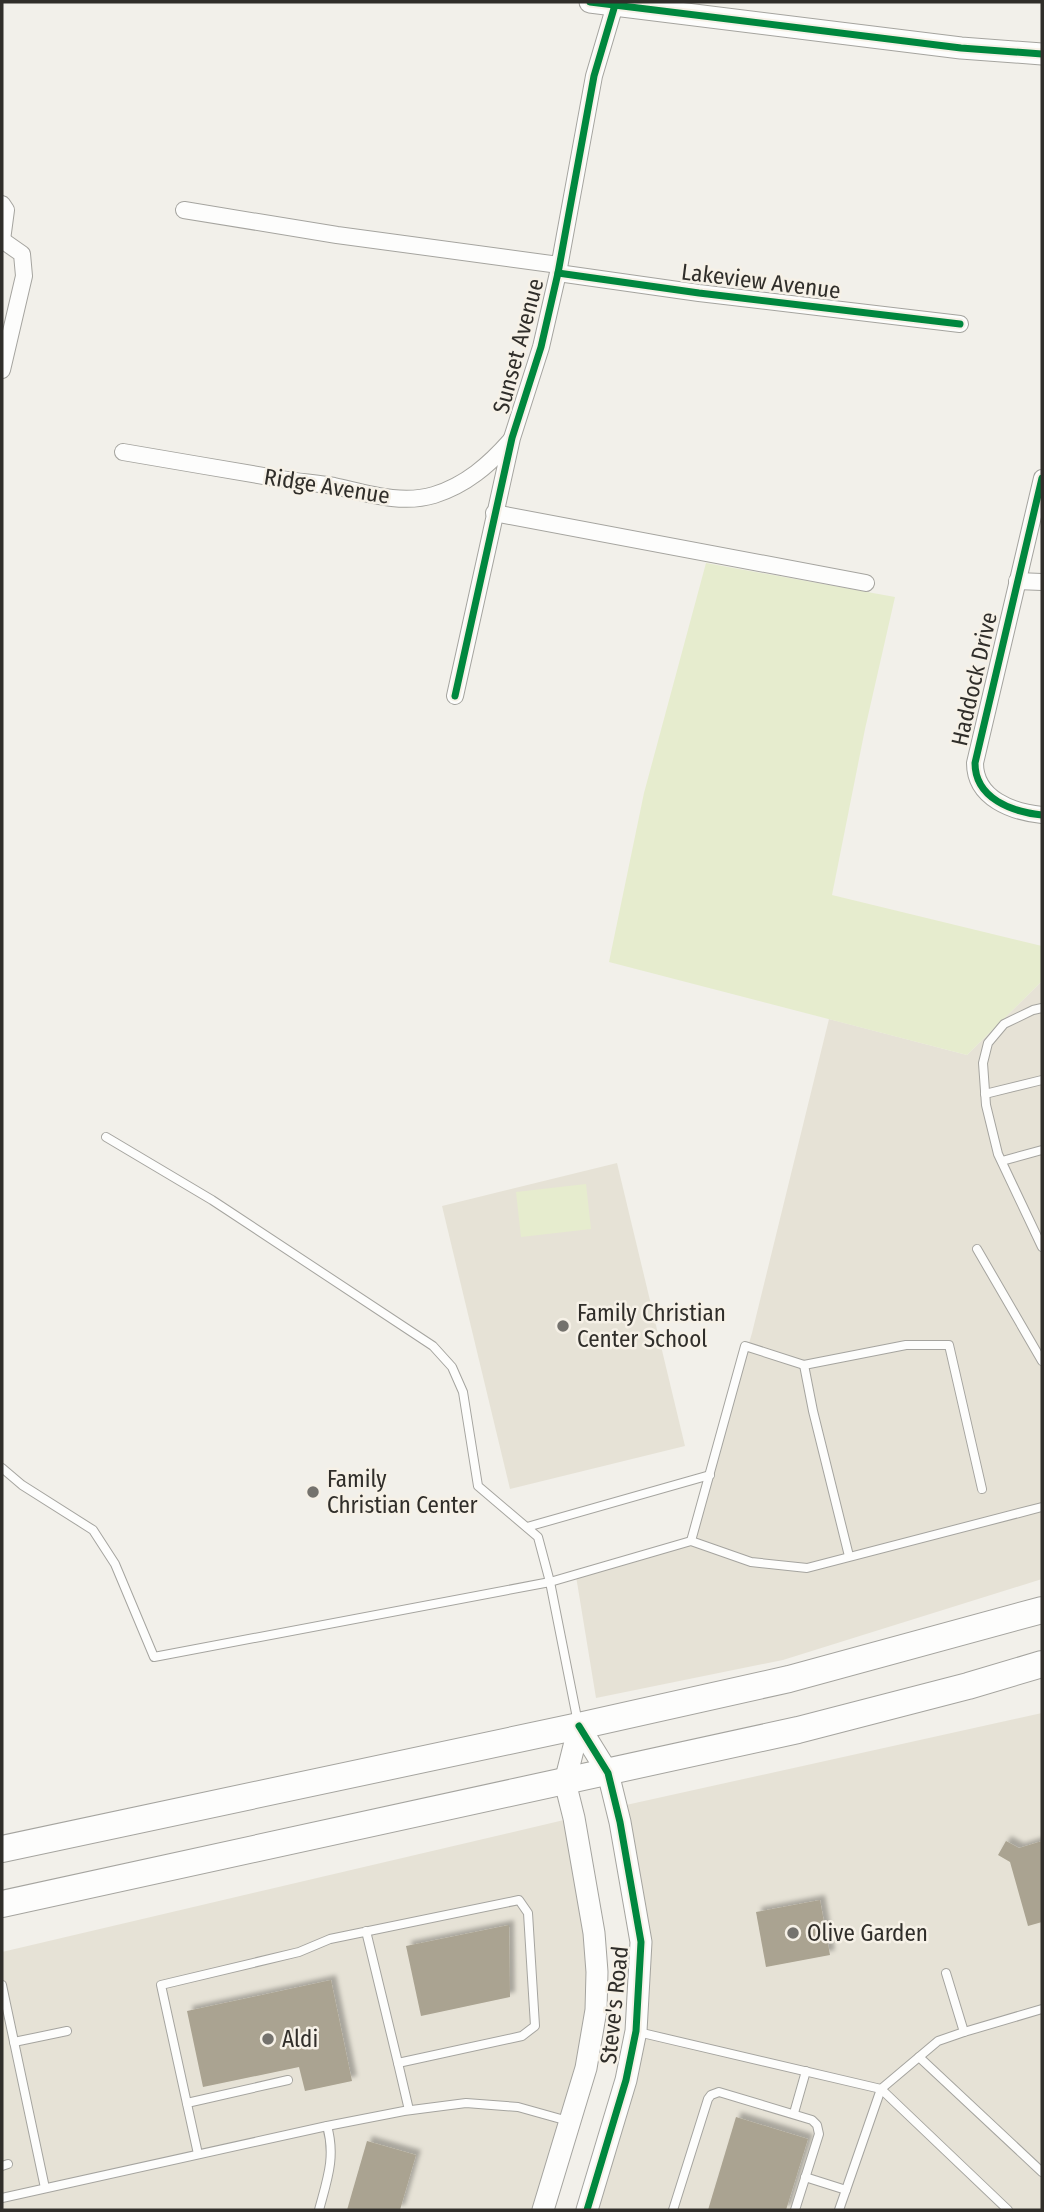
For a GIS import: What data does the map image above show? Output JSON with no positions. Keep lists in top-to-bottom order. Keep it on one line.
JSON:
{"streets":{"street":["Lakeview Avenue","Sunset Avenue","Ridge Avenue","Haddock Drive","Steve's Road"]},"crossings":[["Lakeview Avenue","Sunset Avenue"],["Sunset Avenue","Ridge Avenue"]],"places":["Family Christian Center School","Family Christian Center","Olive Garden","Aldi"]}
